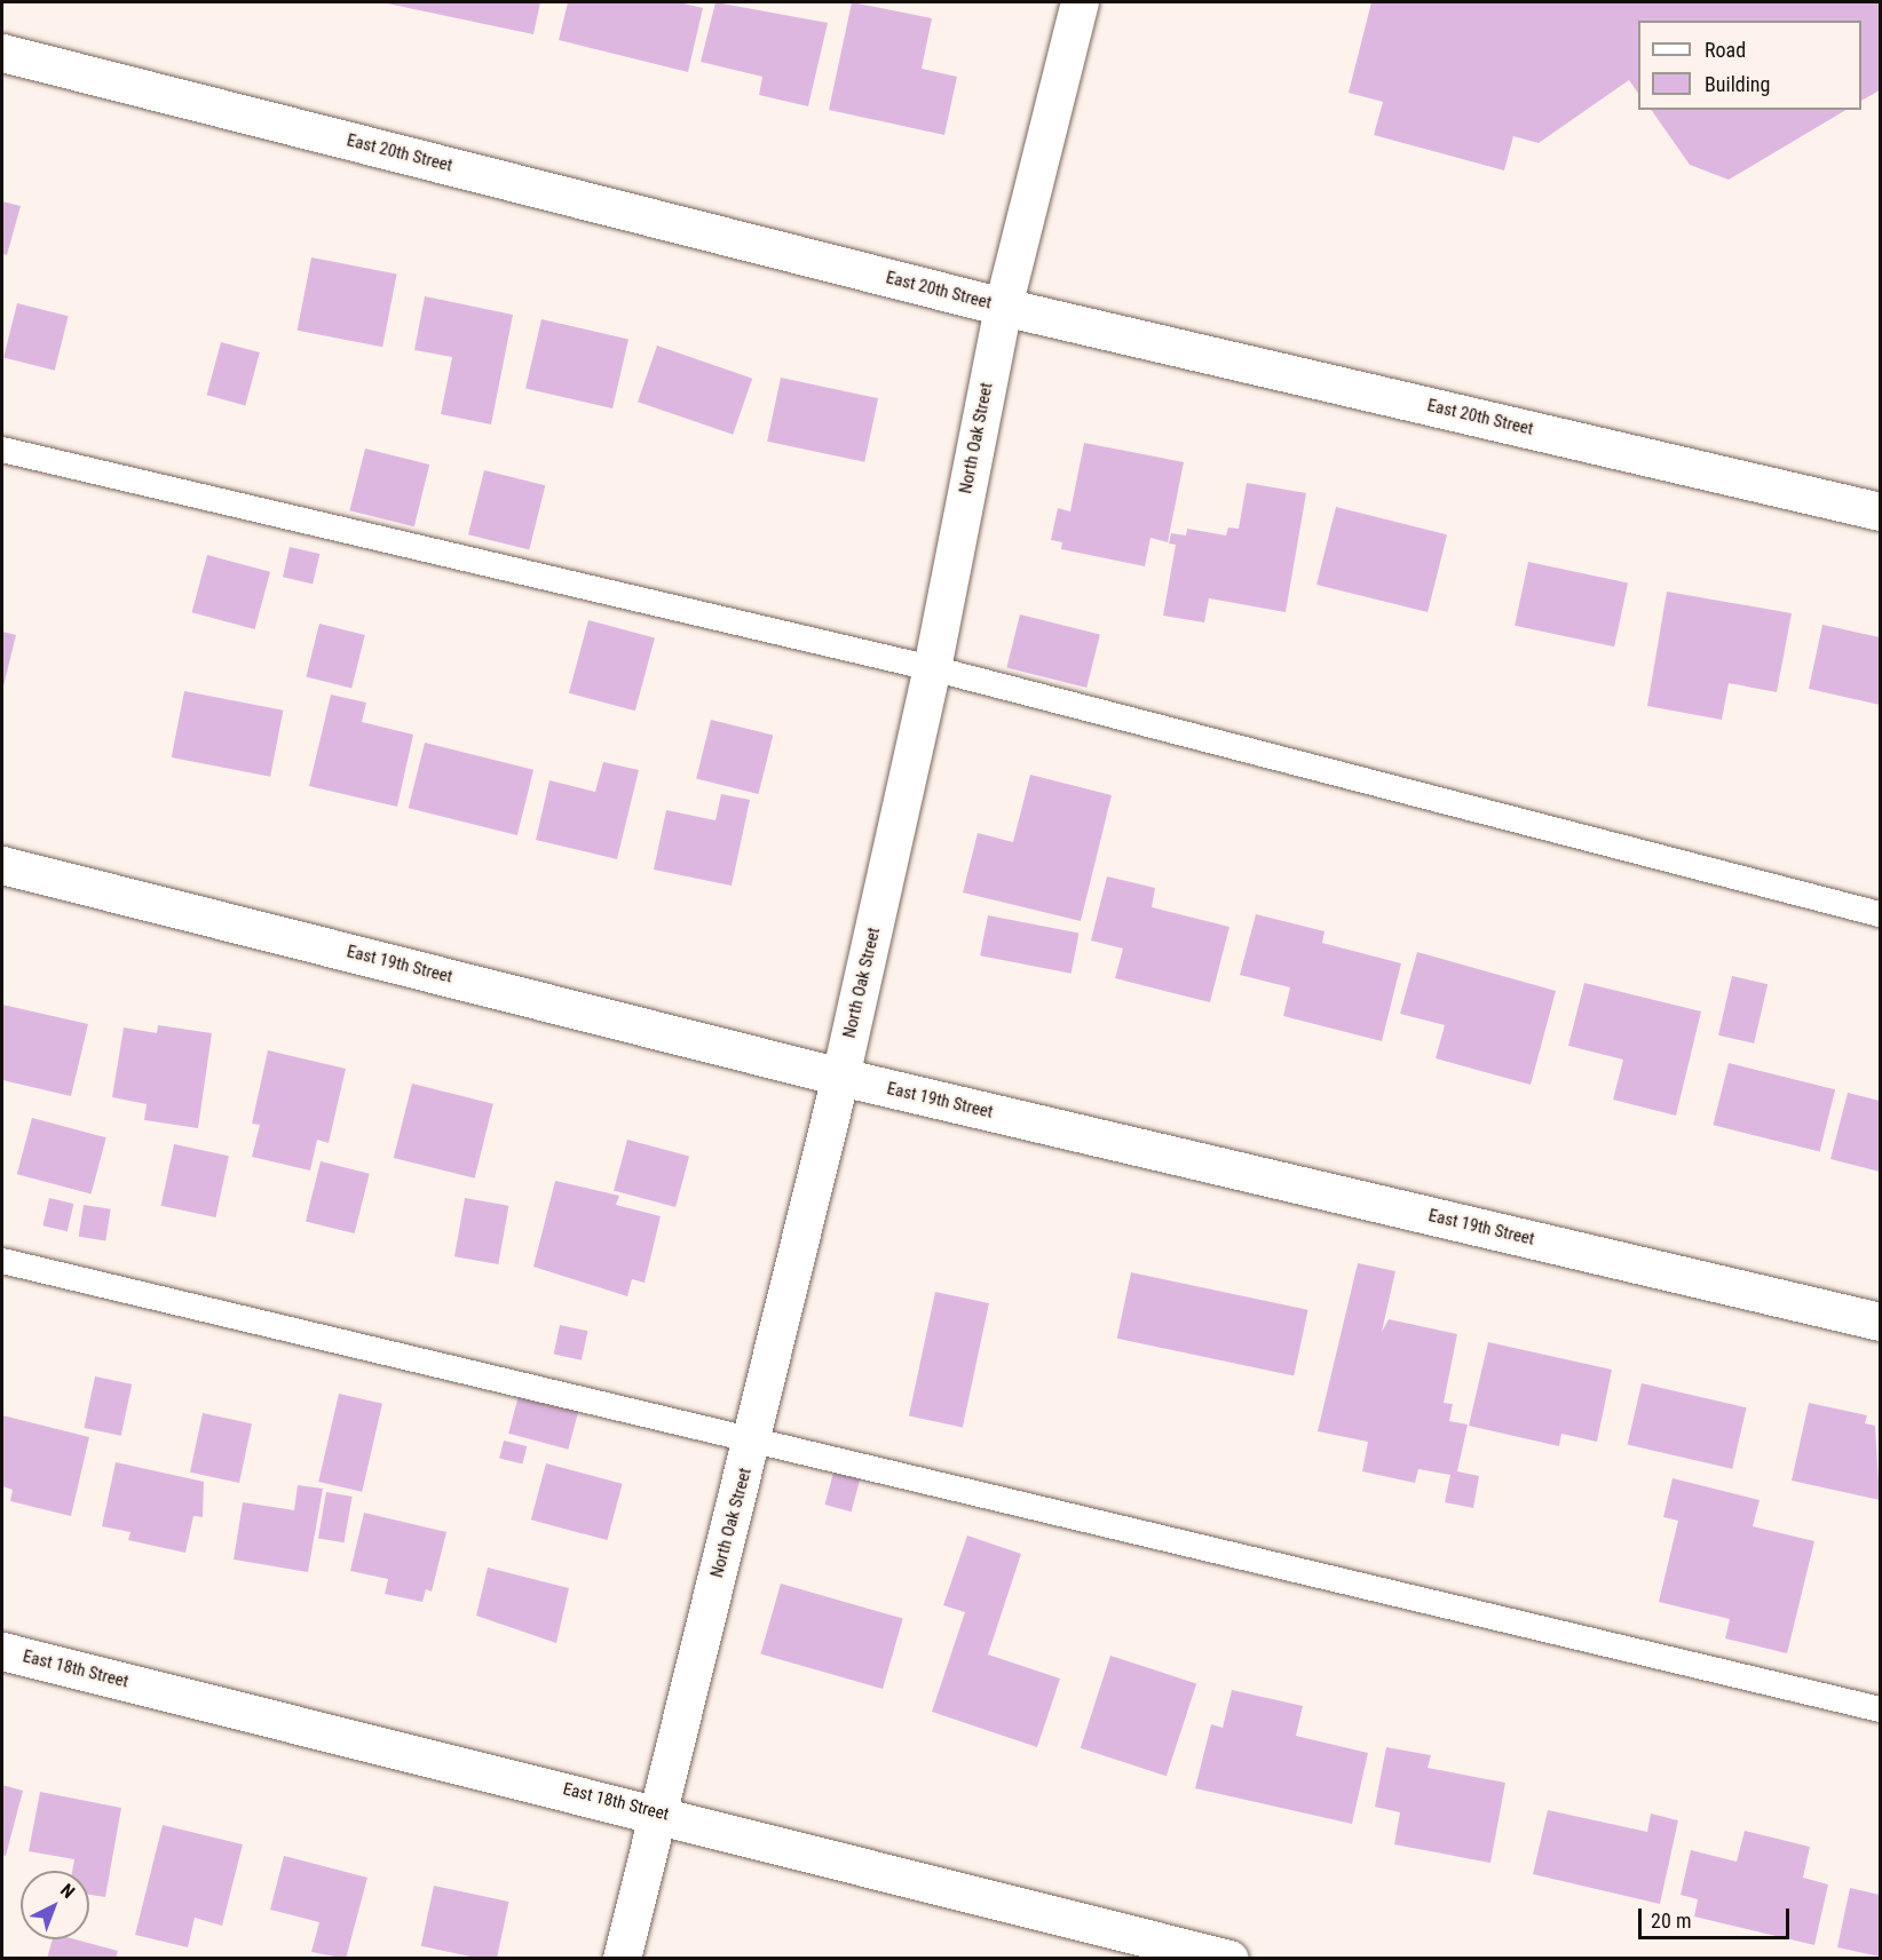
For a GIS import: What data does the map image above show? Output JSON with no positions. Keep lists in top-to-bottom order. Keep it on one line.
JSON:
{"streets":{"street":["East 20th Street","North Oak Street","East 19th Street","East 18th Street"]},"crossings":[["East 20th Street","North Oak Street"],["North Oak Street","East 19th Street"],["North Oak Street","East 18th Street"]],"legend":["Road","Building"],"scale_bar":"20 m","north":"top right"}
